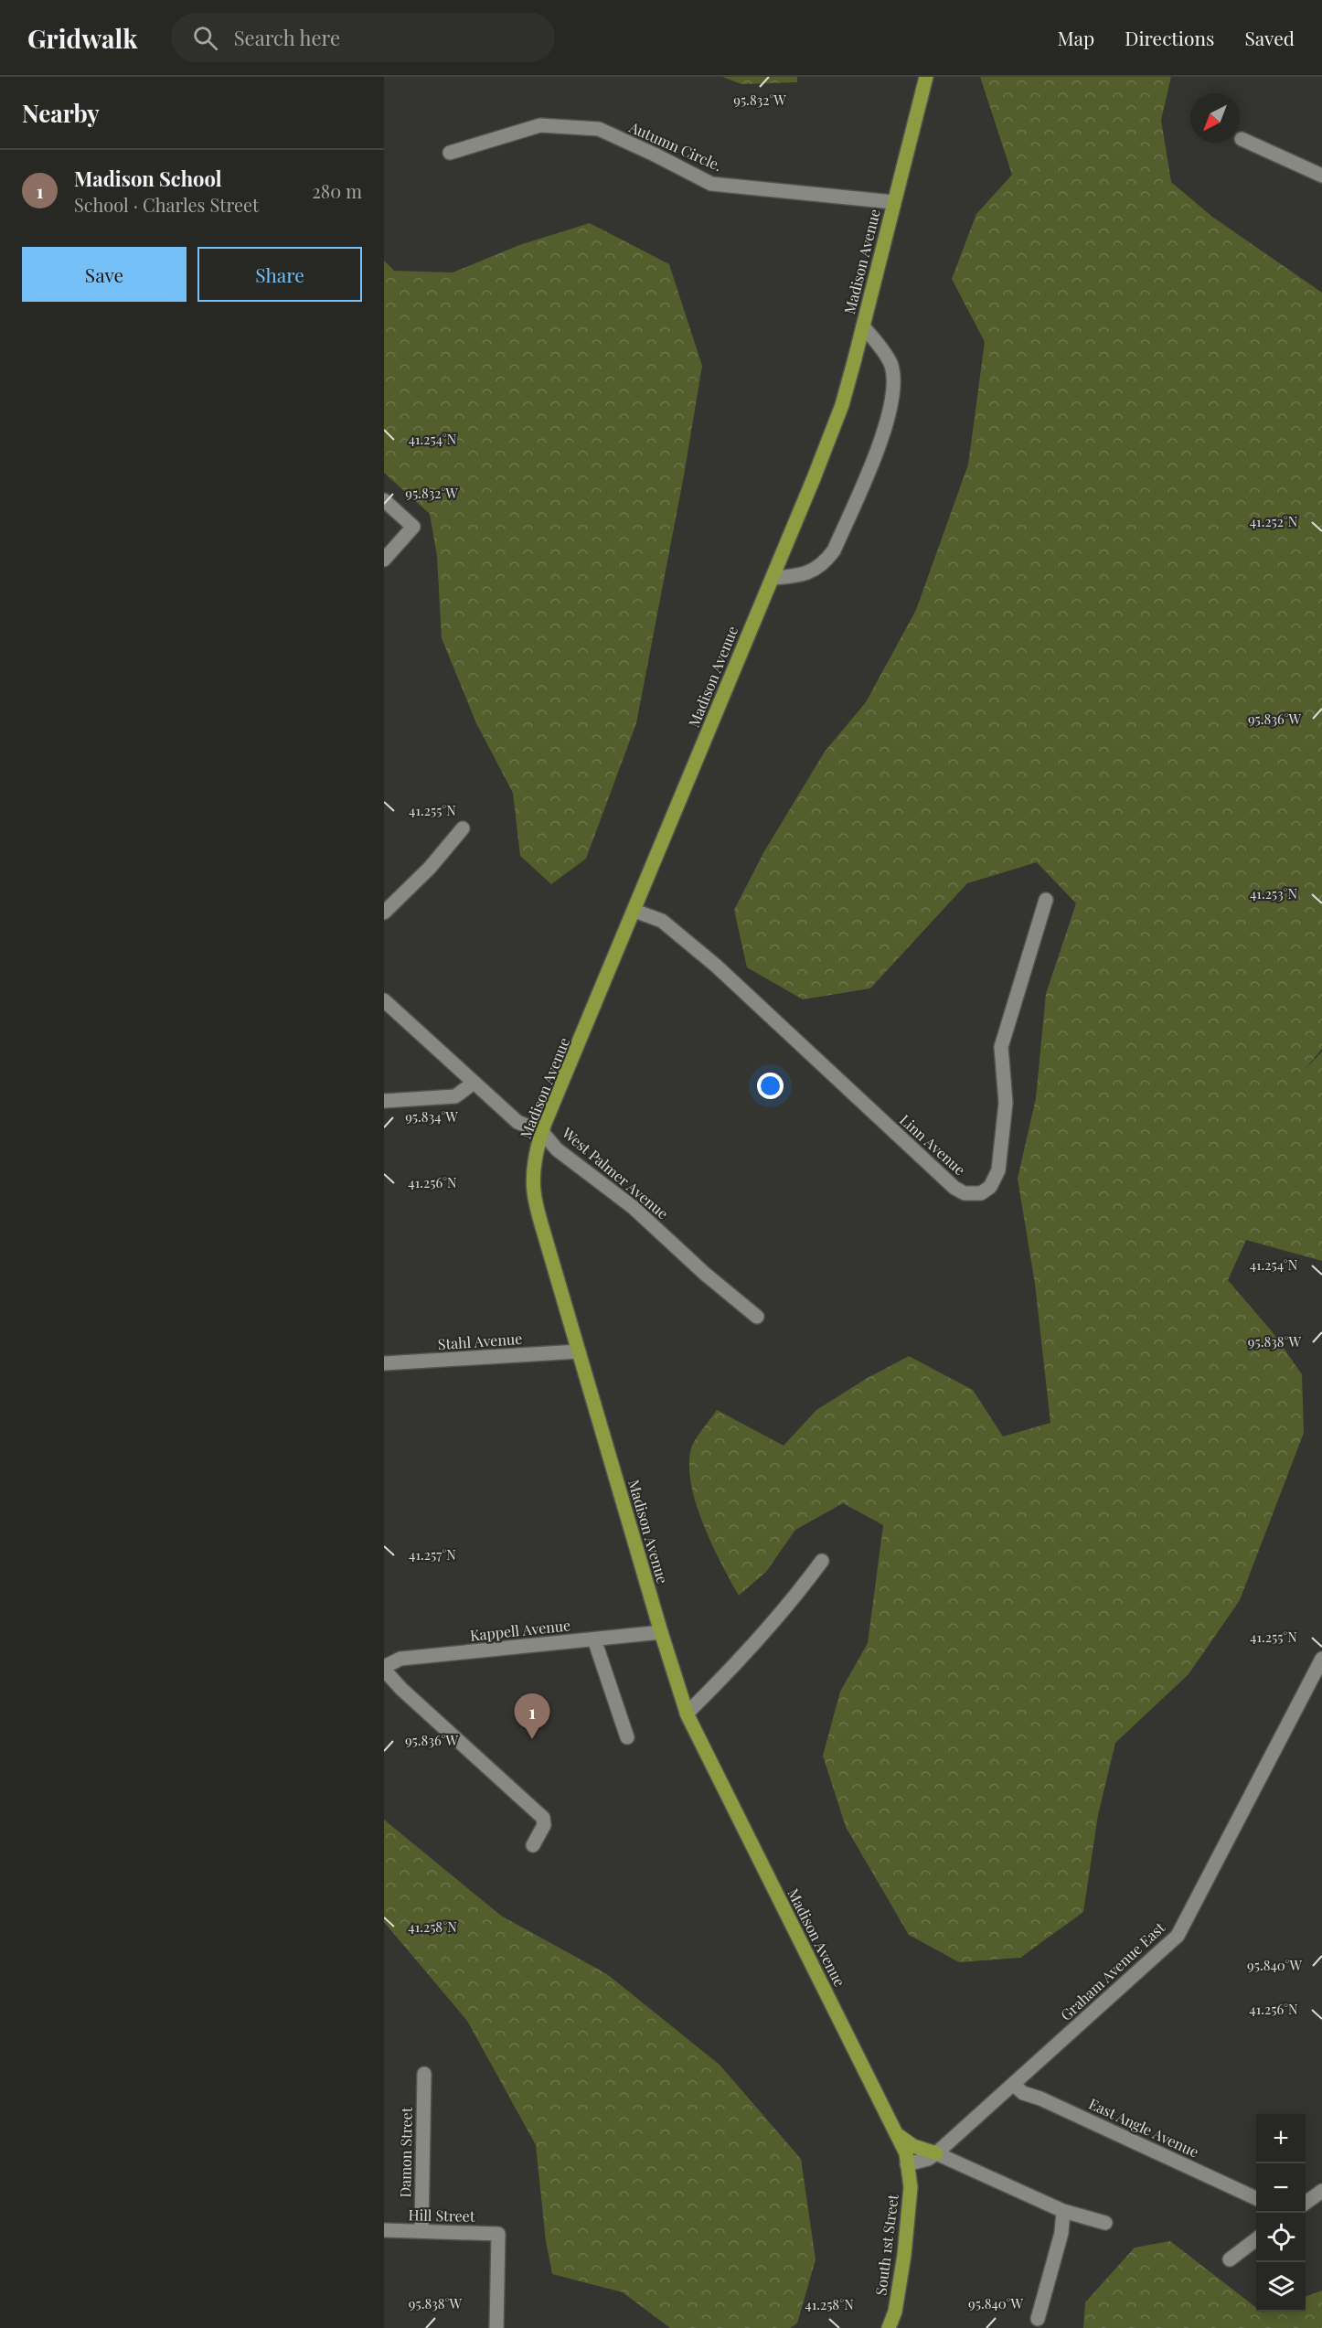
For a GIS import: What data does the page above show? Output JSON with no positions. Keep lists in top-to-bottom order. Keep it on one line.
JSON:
{"streets":{"main road":["Madison Avenue","South 1st Street"],"street":["Autumn Circle.","Linn Avenue","West Palmer Avenue","Stahl Avenue","Kappell Avenue","Graham Avenue East","East Angle Avenue","Damon Street","Hill Street"]},"crossings":[["Autumn Circle.","Madison Avenue"],["Madison Avenue","Linn Avenue"],["Madison Avenue","West Palmer Avenue"],["Madison Avenue","Stahl Avenue"],["Madison Avenue","Kappell Avenue"],["Madison Avenue","Graham Avenue East"],["Madison Avenue","South 1st Street"],["Graham Avenue East","East Angle Avenue"],["Graham Avenue East","South 1st Street"],["Damon Street","Hill Street"]],"north":"bottom left","page":{"header":"Gridwalk","search":"Search here","nav":["Map","Directions","Saved"],"heading":"Nearby","list":[{"mark":"1","name":"Madison School","note":"School · Charles Street","value":"280 m"}],"buttons":["Save","Share"],"pins":"1","map_buttons":["+","−"]},"coordinates":["95.832°W","41.254°N","41.252°N","95.836°W","41.255°N","41.253°N","95.834°W","41.256°N","95.838°W","41.257°N","41.258°N","95.840°W"]}
